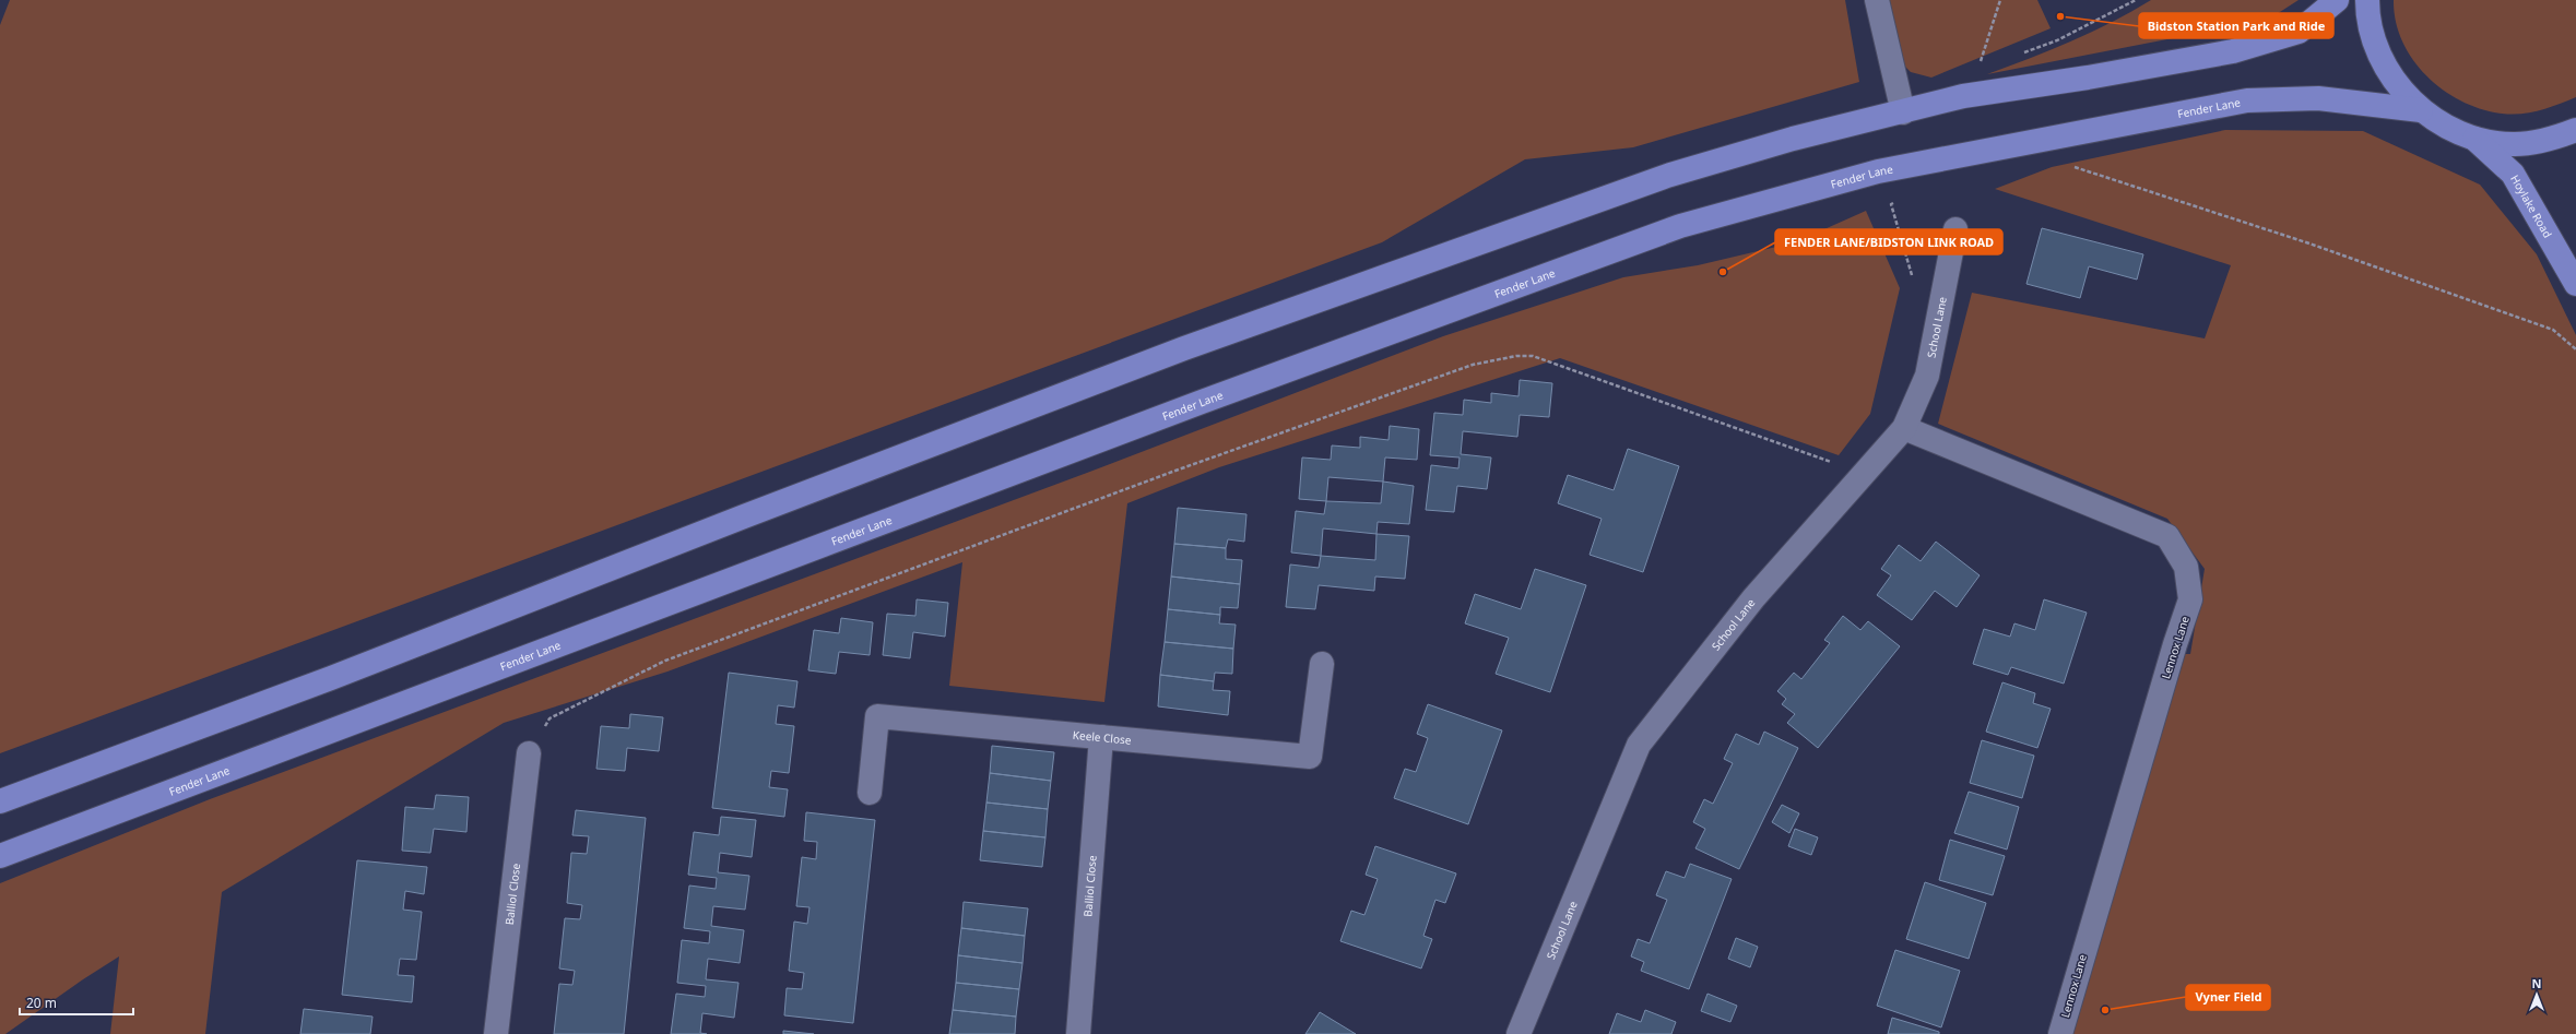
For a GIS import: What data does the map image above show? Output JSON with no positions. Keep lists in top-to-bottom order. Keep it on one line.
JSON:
{"streets":{"main road":["Fender Lane","Hoylake Road"],"street":["School Lane","Lennox Lane","Keele Close","Balliol Close"]},"crossings":[["School Lane","Lennox Lane"],["Keele Close","Balliol Close"]],"places":["Bidston Station Park and Ride","FENDER LANE/BIDSTON LINK ROAD","Vyner Field"],"scale_bar":"20 m","north":"top"}
